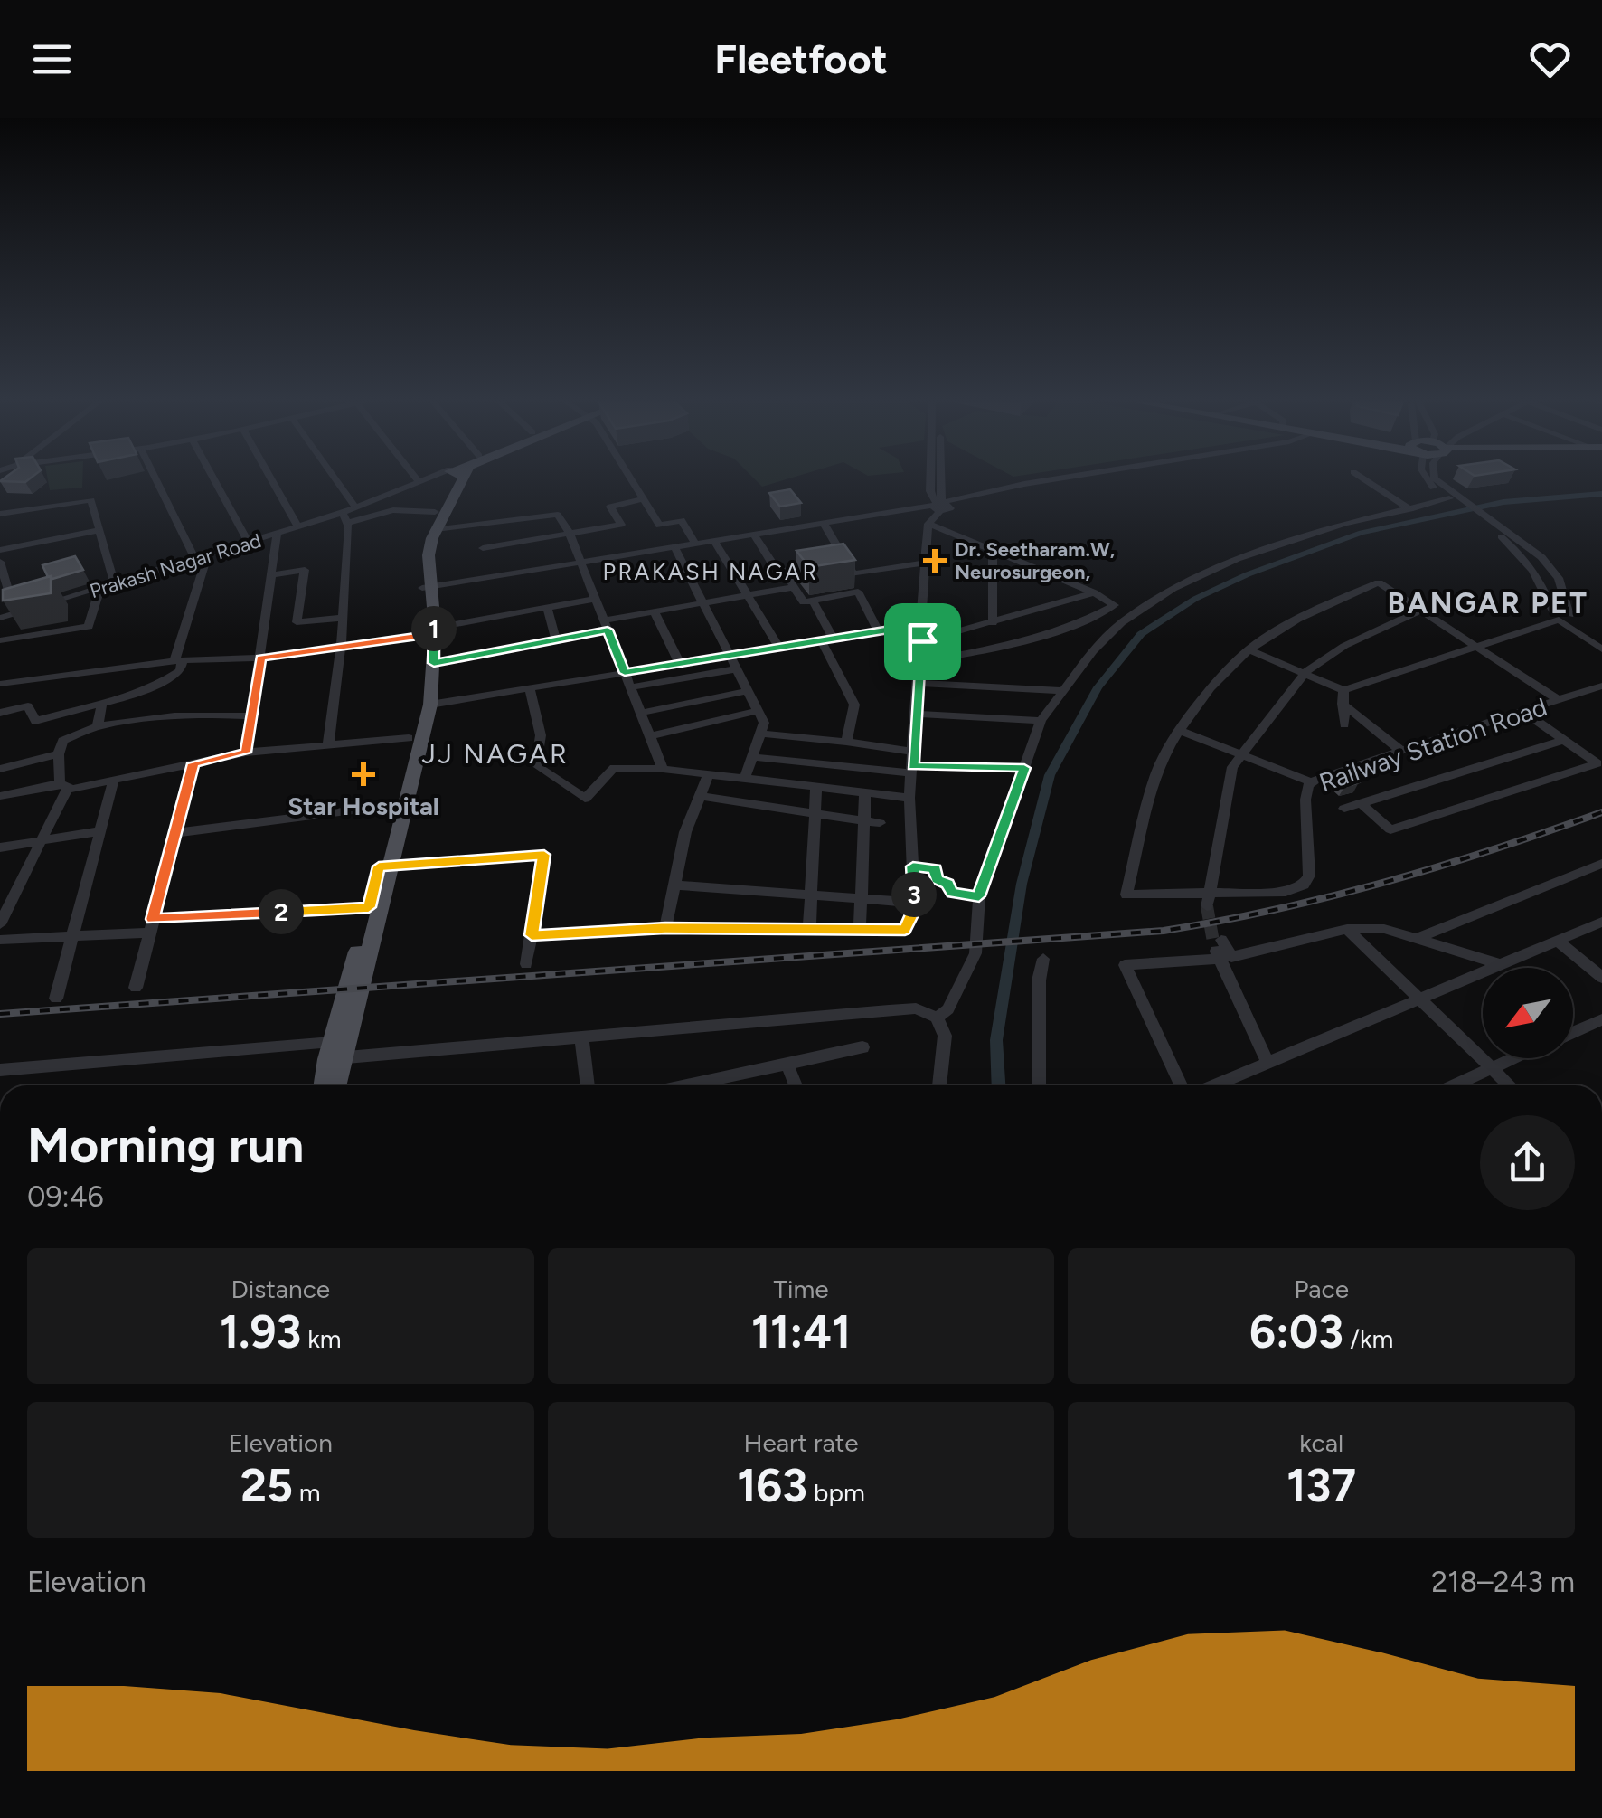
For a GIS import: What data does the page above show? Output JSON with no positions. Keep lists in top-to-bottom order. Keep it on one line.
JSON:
{"streets":{"street":["Prakash Nagar Road","Railway Station Road"]},"districts":["PRAKASH NAGAR","BANGAR PET","JJ NAGAR"],"places":{"health":["Dr. Seetharam.W, Neurosurgeon,","Star Hospital"]},"north":"bottom left","page":{"header":"Fleetfoot","pins":["1","3","2"],"heading":["Morning run","09:46"],"stats":[["Distance","1.93 km"],["Time","11:41"],["Pace","6:03 /km"],["Elevation","25 m"],["Heart rate","163 bpm"],["kcal","137"]],"chart":["Elevation","218–243 m"]}}
